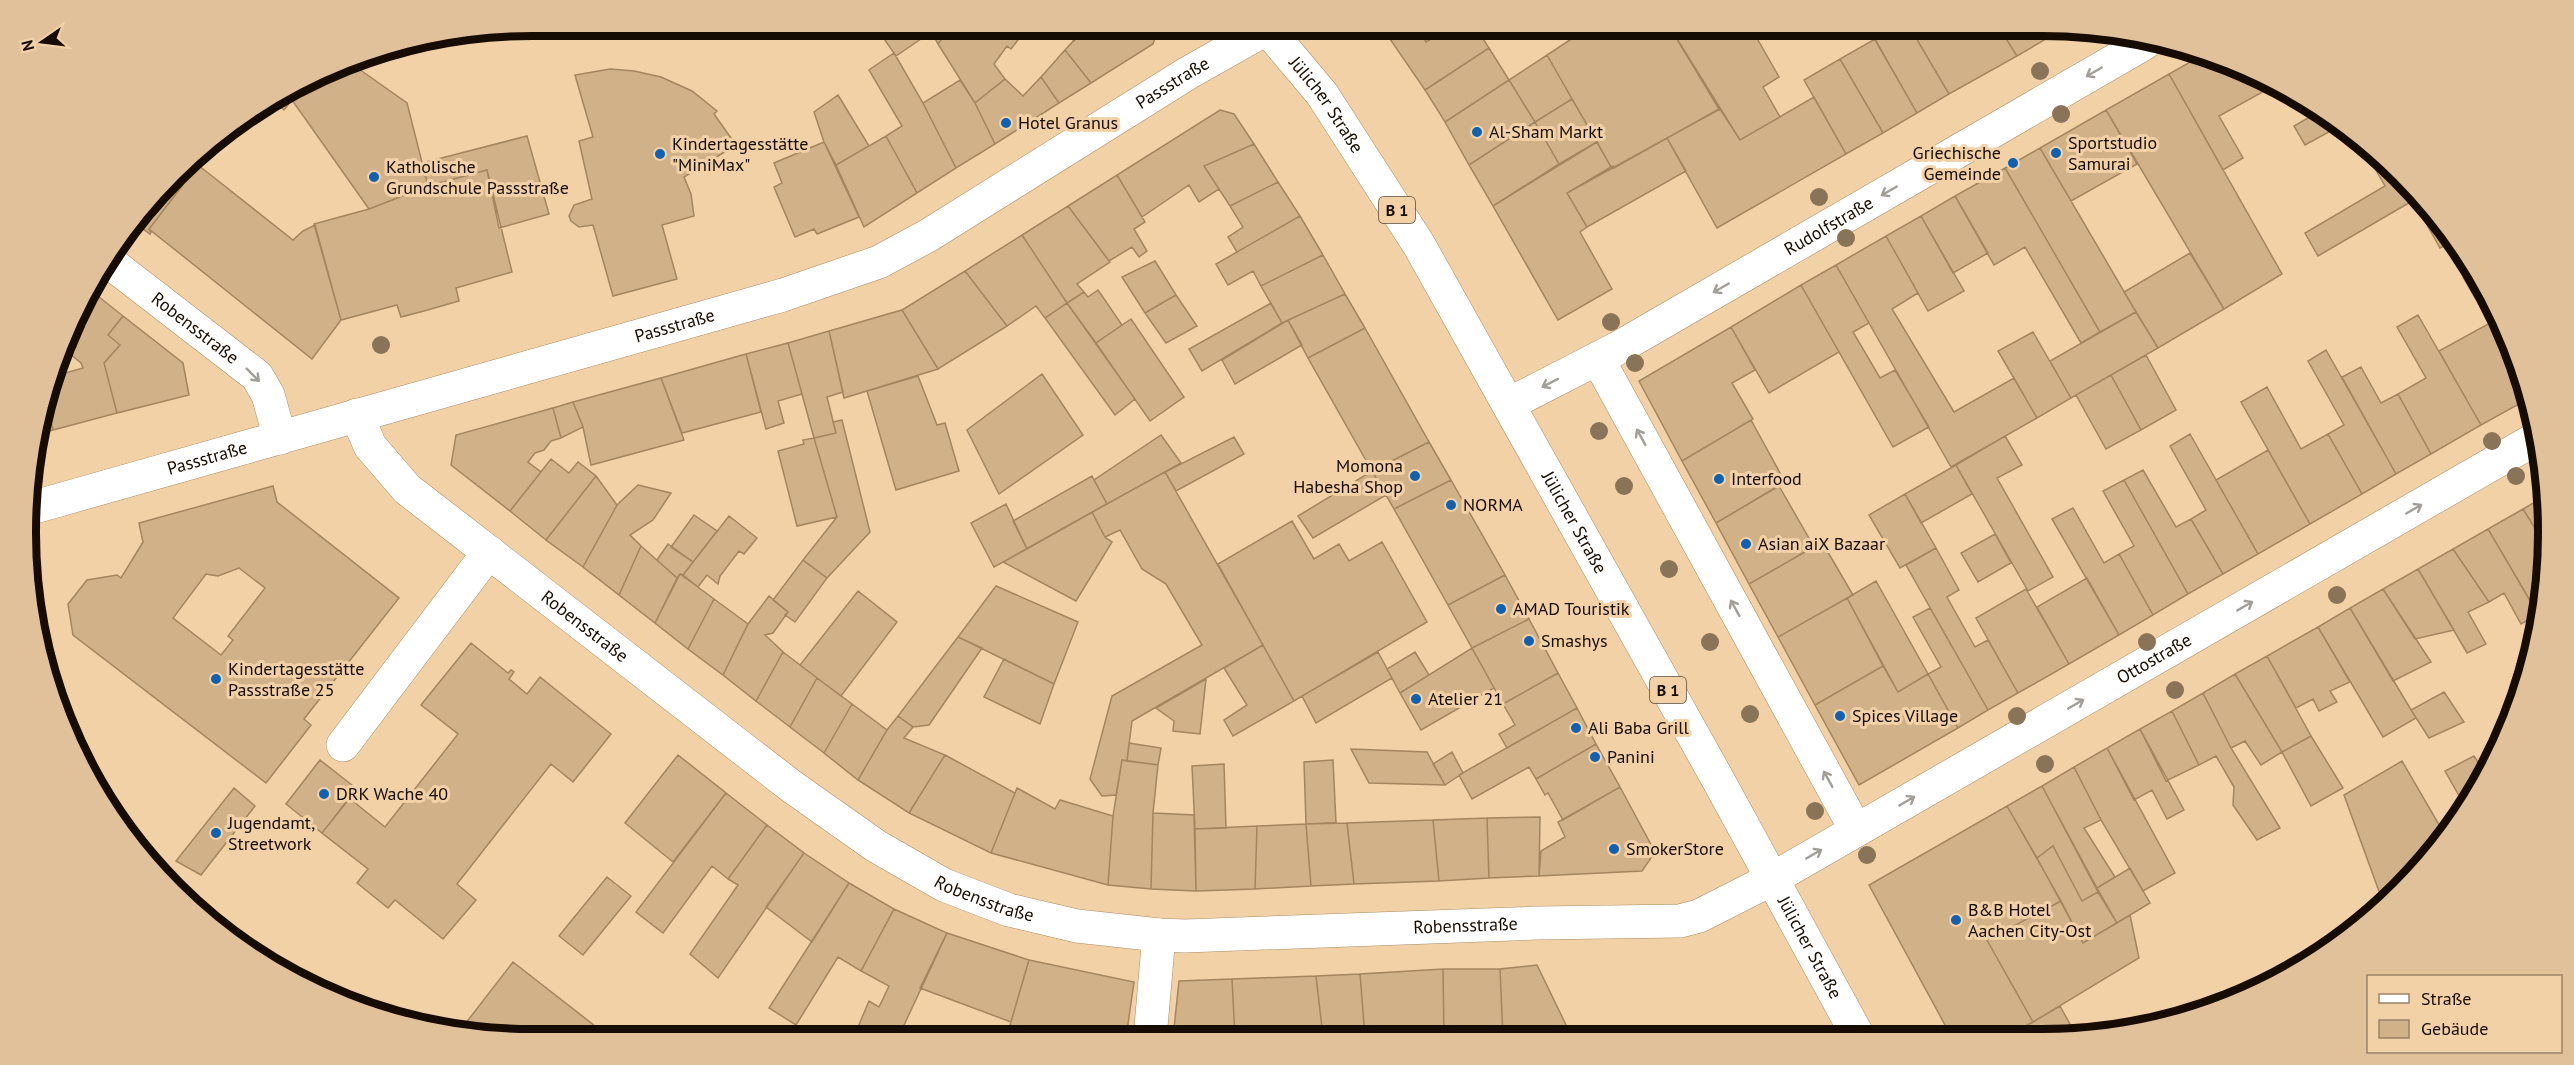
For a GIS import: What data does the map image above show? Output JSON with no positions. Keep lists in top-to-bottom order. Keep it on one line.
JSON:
{"streets":{"street":["Passstraße","Jülicher Straße","B 1","Rudolfstraße","Robensstraße","Ottostraße"]},"crossings":[["Passstraße","Robensstraße"],["Jülicher Straße","Rudolfstraße"],["Jülicher Straße","Robensstraße"],["Jülicher Straße","Ottostraße"],["Robensstraße","Ottostraße"]],"one_way":["Rudolfstraße","Ottostraße"],"places":["Hotel Granus","Al-Sham Markt","Sportstudio Samurai","Kindertagesstätte \"MiniMax\"","Griechische Gemeinde","Katholische Grundschule Passstraße","Momona Habesha Shop","Interfood","NORMA","Asian aiX Bazaar","AMAD Touristik","Smashys","Kindertagesstätte Passstraße 25","Atelier 21","Spices Village","Ali Baba Grill","Panini","DRK Wache 40","Jugendamt, Streetwork","SmokerStore","B&B Hotel Aachen City-Ost"],"legend":["Straße","Gebäude"],"north":"left"}
